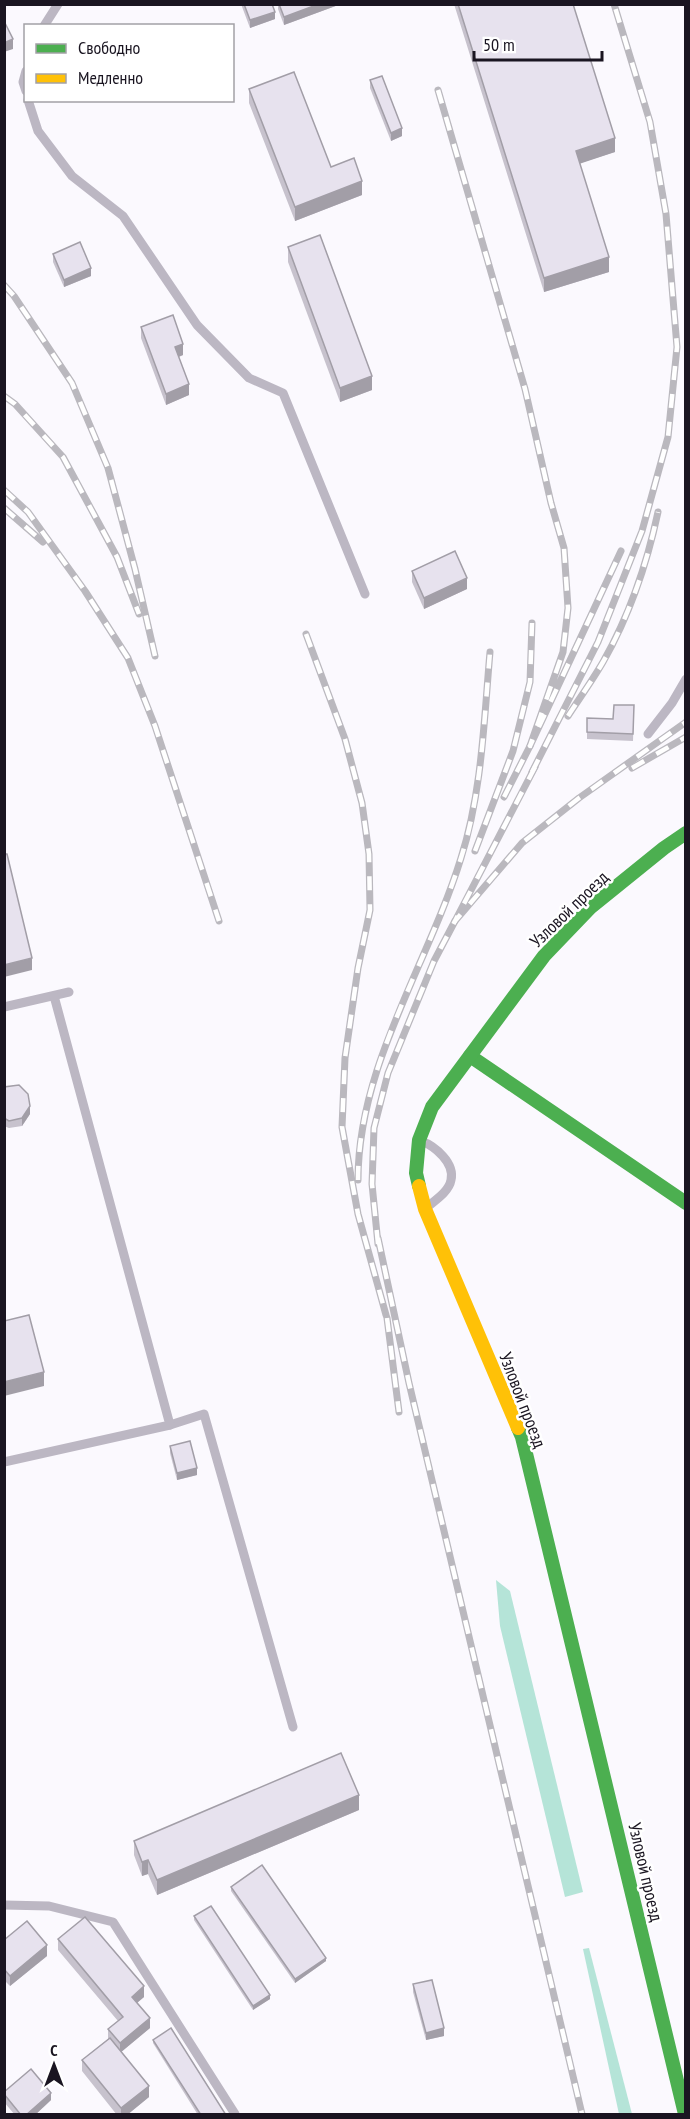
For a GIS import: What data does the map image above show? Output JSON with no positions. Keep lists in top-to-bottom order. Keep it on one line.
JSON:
{"streets":{"street":["Узловой проезд"]},"legend":["Свободно","Медленно"],"scale_bar":"50 m","north":"top"}
